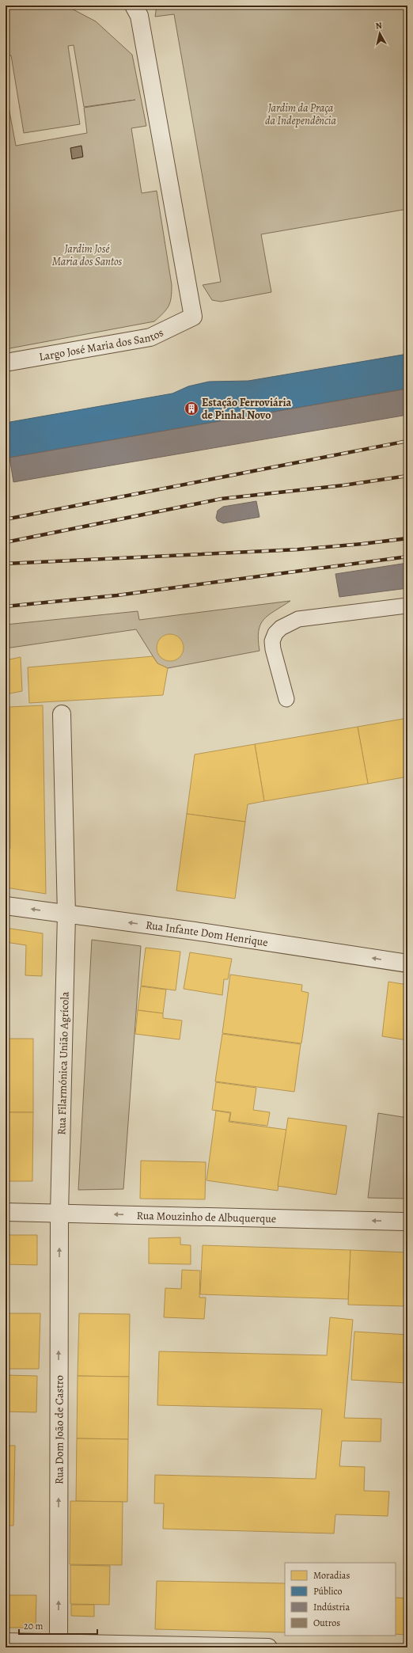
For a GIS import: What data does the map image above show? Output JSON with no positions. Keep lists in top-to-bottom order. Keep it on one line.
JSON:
{"streets":{"street":["Largo José Maria dos Santos","Rua Infante Dom Henrique","Rua Filarmónica União Agrícola","Rua Mouzinho de Albuquerque","Rua Dom João de Castro"]},"crossings":[["Rua Infante Dom Henrique","Rua Filarmónica União Agrícola"],["Rua Filarmónica União Agrícola","Rua Mouzinho de Albuquerque"],["Rua Filarmónica União Agrícola","Rua Dom João de Castro"],["Rua Mouzinho de Albuquerque","Rua Dom João de Castro"]],"one_way":["Rua Infante Dom Henrique","Rua Mouzinho de Albuquerque","Rua Dom João de Castro"],"parks":["Jardim da Praça da Independência","Jardim José Maria dos Santos"],"places":{"building":["Estação Ferroviária de Pinhal Novo"]},"legend":["Moradias","Público","Indústria","Outros"],"scale_bar":"20 m","north":"top"}
